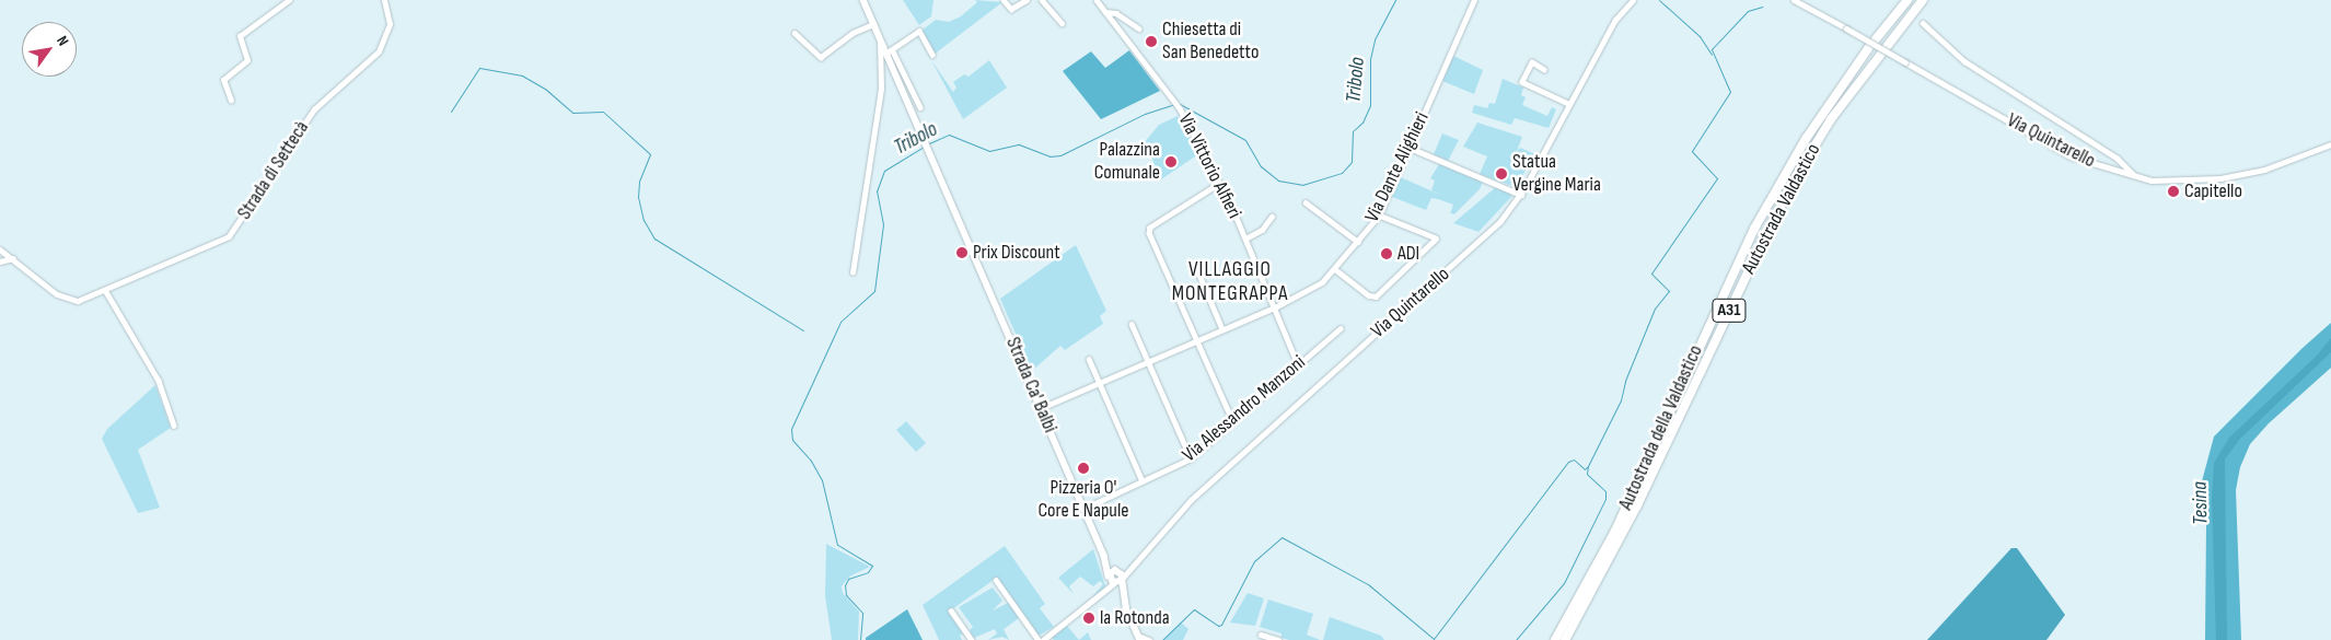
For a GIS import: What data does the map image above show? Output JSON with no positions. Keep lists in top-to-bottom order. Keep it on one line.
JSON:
{"streets":{"highway":["Autostrada Valdastico","A31","Autostrada della Valdastico"],"main road":["Strada Ca' Balbi"],"street":["Via Quintarello","Via Vittorio Alfieri","Via Dante Alighieri","Strada di Settecà","Via Alessandro Manzoni"]},"crossings":[["Via Quintarello","Strada Ca' Balbi"],["Via Vittorio Alfieri","Via Dante Alighieri"],["Via Vittorio Alfieri","Via Alessandro Manzoni"],["Via Dante Alighieri","Strada Ca' Balbi"],["Strada Ca' Balbi","Via Alessandro Manzoni"]],"districts":["VILLAGGIO MONTEGRAPPA"],"water":["Tribolo","Tesina"],"places":["Chiesetta di San Benedetto","Palazzina Comunale","Statua Vergine Maria","Capitello","Prix Discount","ADI","Pizzeria O' Core E Napule","la Rotonda"],"north":"top right"}
